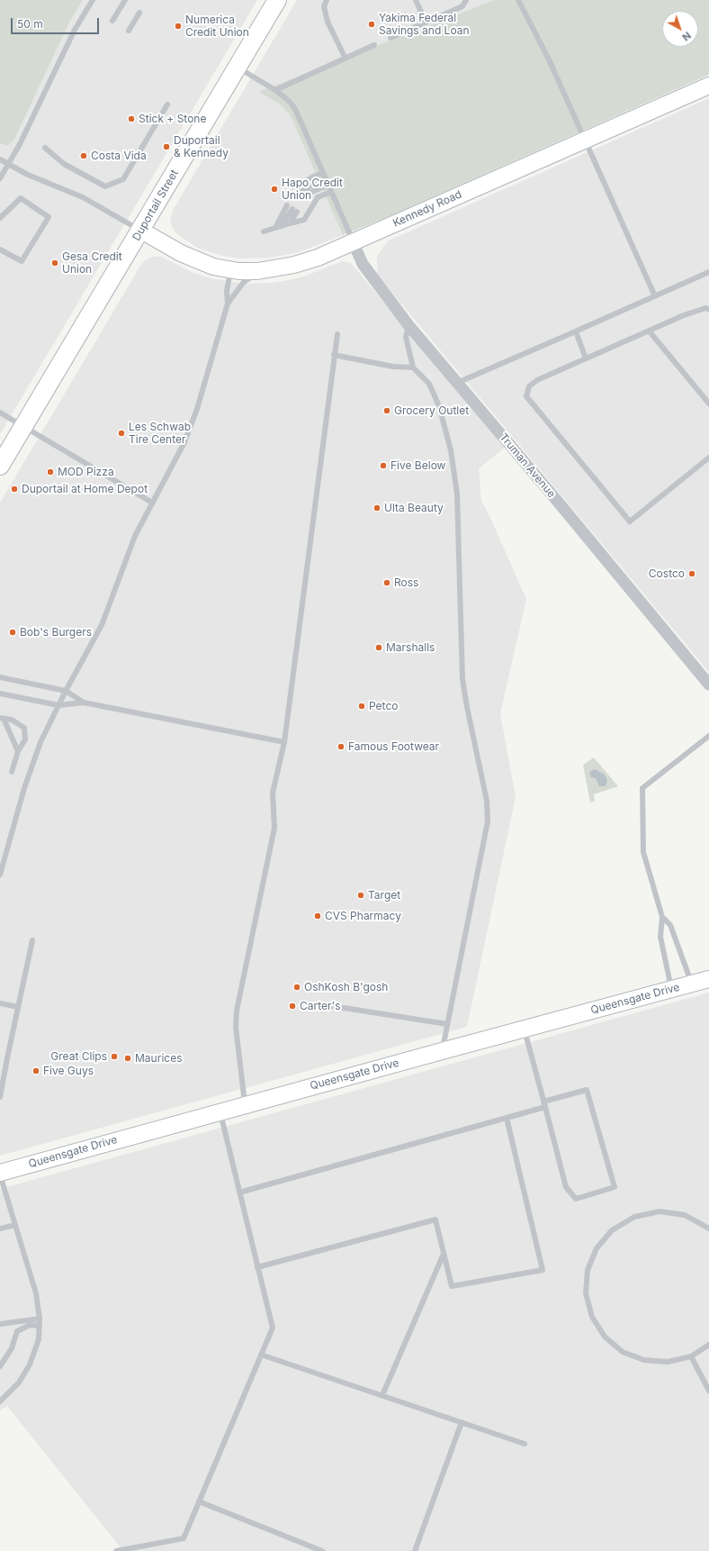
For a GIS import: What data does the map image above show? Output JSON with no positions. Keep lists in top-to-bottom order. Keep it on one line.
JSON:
{"streets":{"main road":["Duportail Street"],"street":["Kennedy Road","Truman Avenue","Queensgate Drive"]},"crossings":[["Duportail Street","Kennedy Road"],["Kennedy Road","Truman Avenue"]],"places":["Yakima Federal Savings and Loan","Numerica Credit Union","Stick + Stone","Duportail & Kennedy","Costa Vida","Hapo Credit Union","Gesa Credit Union","Grocery Outlet","Les Schwab Tire Center","Five Below","MOD Pizza","Duportail at Home Depot","Ulta Beauty","Costco","Ross","Bob's Burgers","Marshalls","Petco","Famous Footwear","Target","CVS Pharmacy","OshKosh B'gosh","Carter's","Great Clips","Maurices","Five Guys"],"scale_bar":"50 m","north":"bottom right"}
